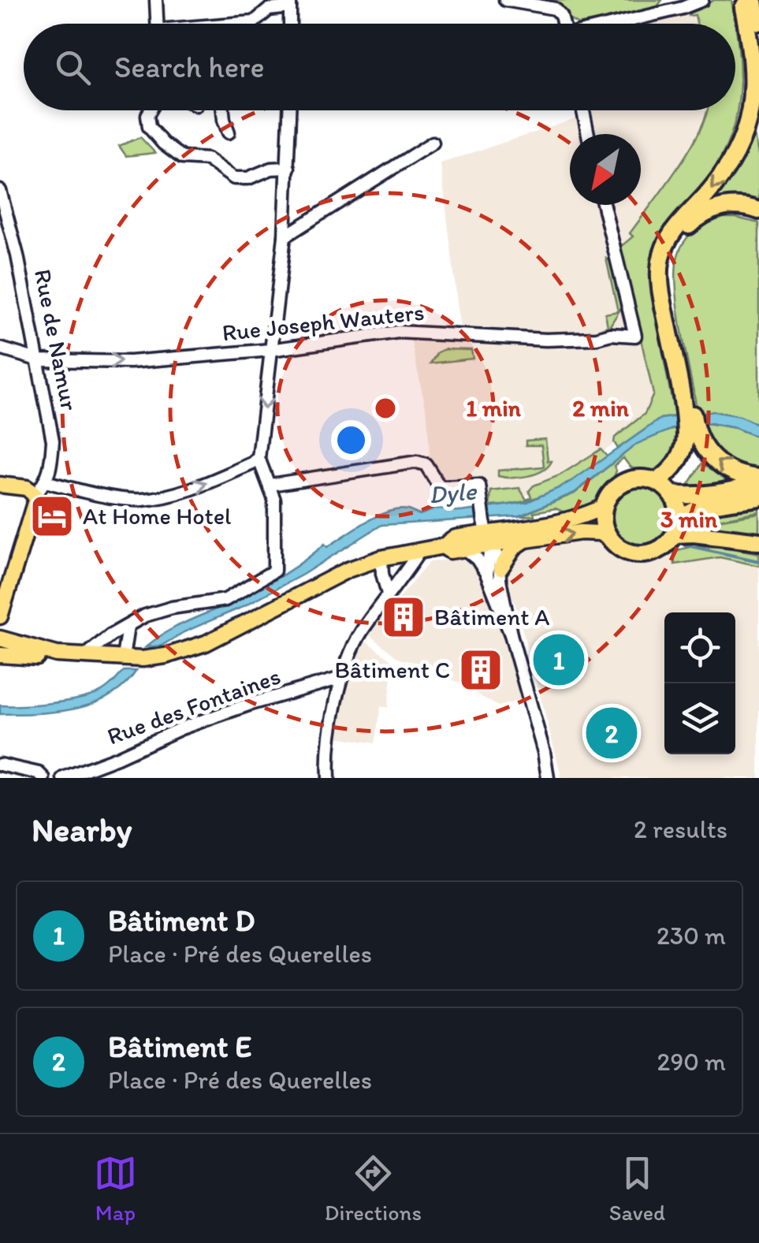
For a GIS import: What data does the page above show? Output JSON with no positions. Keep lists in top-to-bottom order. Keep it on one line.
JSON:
{"streets":{"street":["Rue Joseph Wauters","Rue de Namur","Rue des Fontaines"]},"crossings":[["Rue Joseph Wauters","Rue de Namur"]],"water":["Dyle"],"places":{"hotel":["At Home Hotel"],"building":["Bâtiment A","Bâtiment C"]},"north":"bottom left","page":{"search":"Search here","pins":["1","2"],"heading":["Nearby","2 results"],"list":[{"mark":"1","name":"Bâtiment D","note":"Place · Pré des Querelles","value":"230 m"},{"mark":"2","name":"Bâtiment E","note":"Place · Pré des Querelles","value":"290 m"}],"nav":["Map","Directions","Saved"]},"rings":["1 min","2 min","3 min"]}
